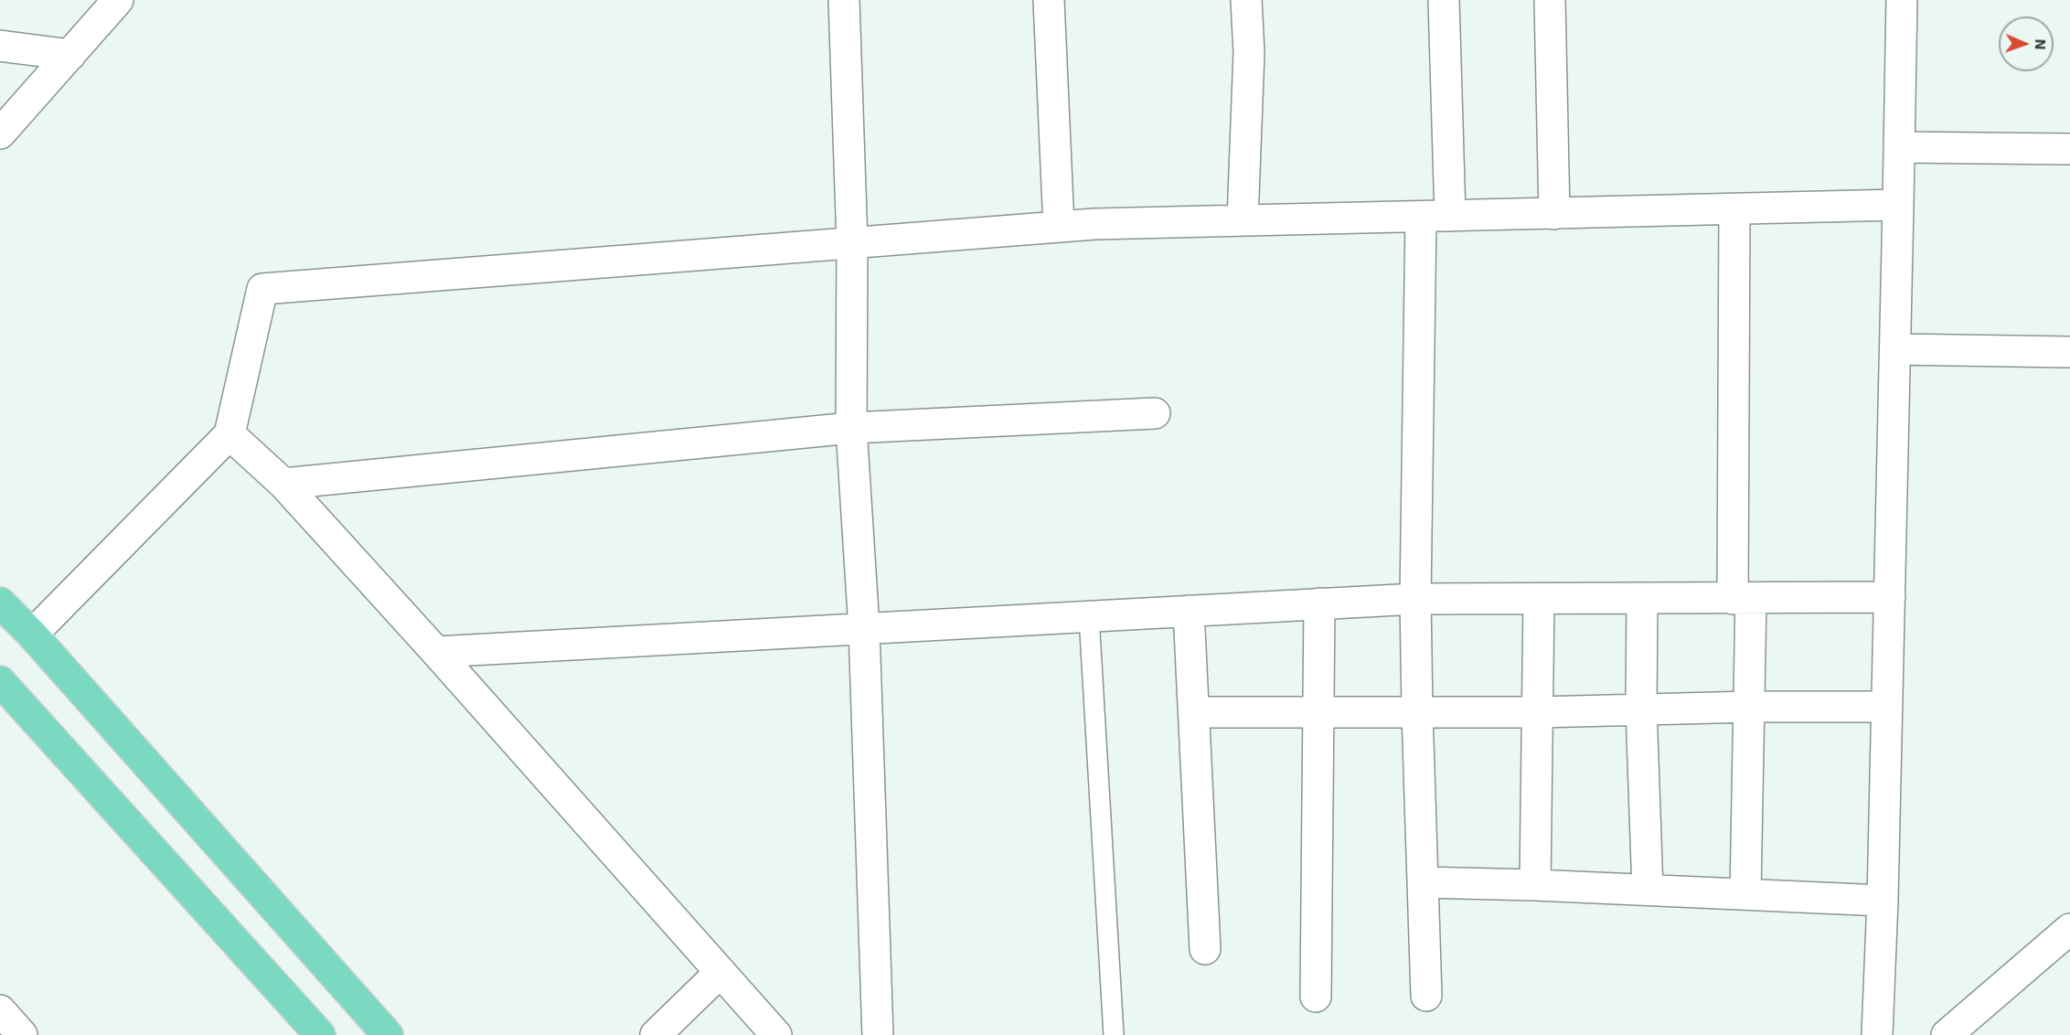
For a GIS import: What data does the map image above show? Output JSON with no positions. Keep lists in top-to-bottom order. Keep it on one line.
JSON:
{"north":"right"}
